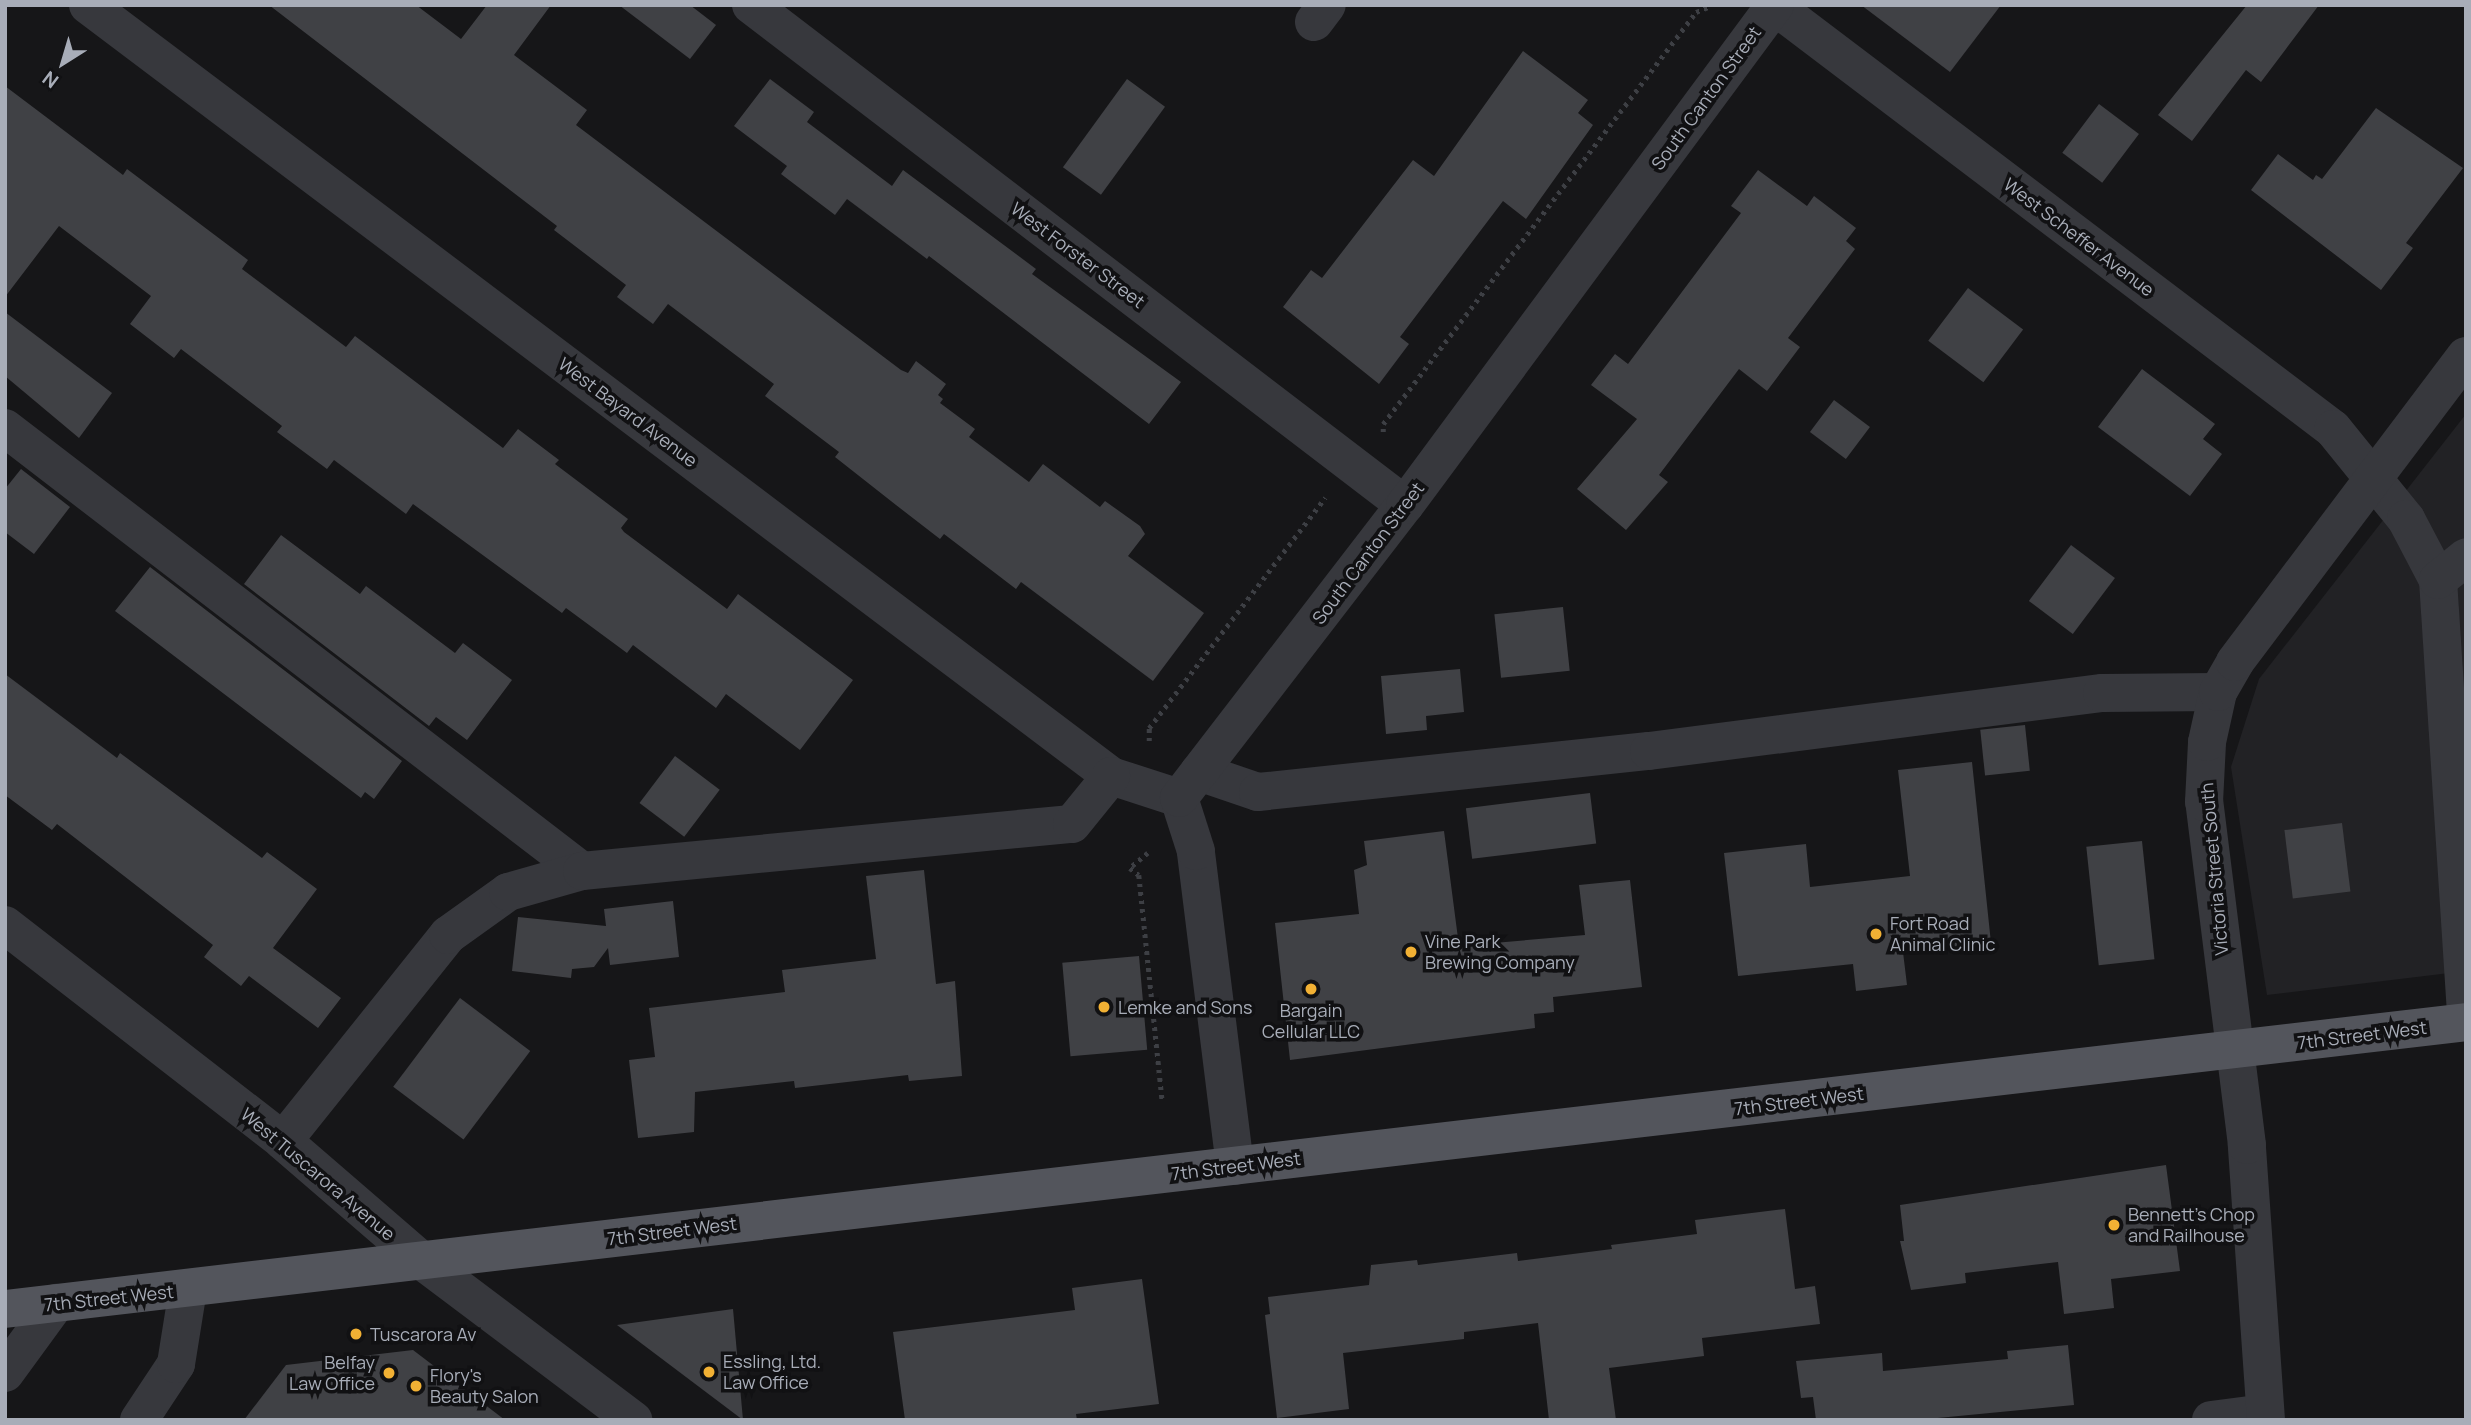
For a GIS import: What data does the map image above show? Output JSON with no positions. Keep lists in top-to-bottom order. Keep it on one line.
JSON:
{"streets":{"main road":["7th Street West"],"street":["South Canton Street","West Scheffer Avenue","West Forster Street","West Bayard Avenue","Victoria Street South","West Tuscarora Avenue"]},"crossings":[["South Canton Street","West Scheffer Avenue"],["South Canton Street","West Forster Street"],["South Canton Street","West Bayard Avenue"],["West Scheffer Avenue","Victoria Street South"],["West Bayard Avenue","Victoria Street South"],["Victoria Street South","7th Street West"],["7th Street West","West Tuscarora Avenue"]],"places":["Fort Road Animal Clinic","Vine Park Brewing Company","Bargain Cellular LLC","Lemke and Sons","Bennett's Chop and Railhouse","Tuscarora Av","Essling, Ltd. Law Office","Belfay Law Office","Flory's Beauty Salon"],"north":"bottom left"}
